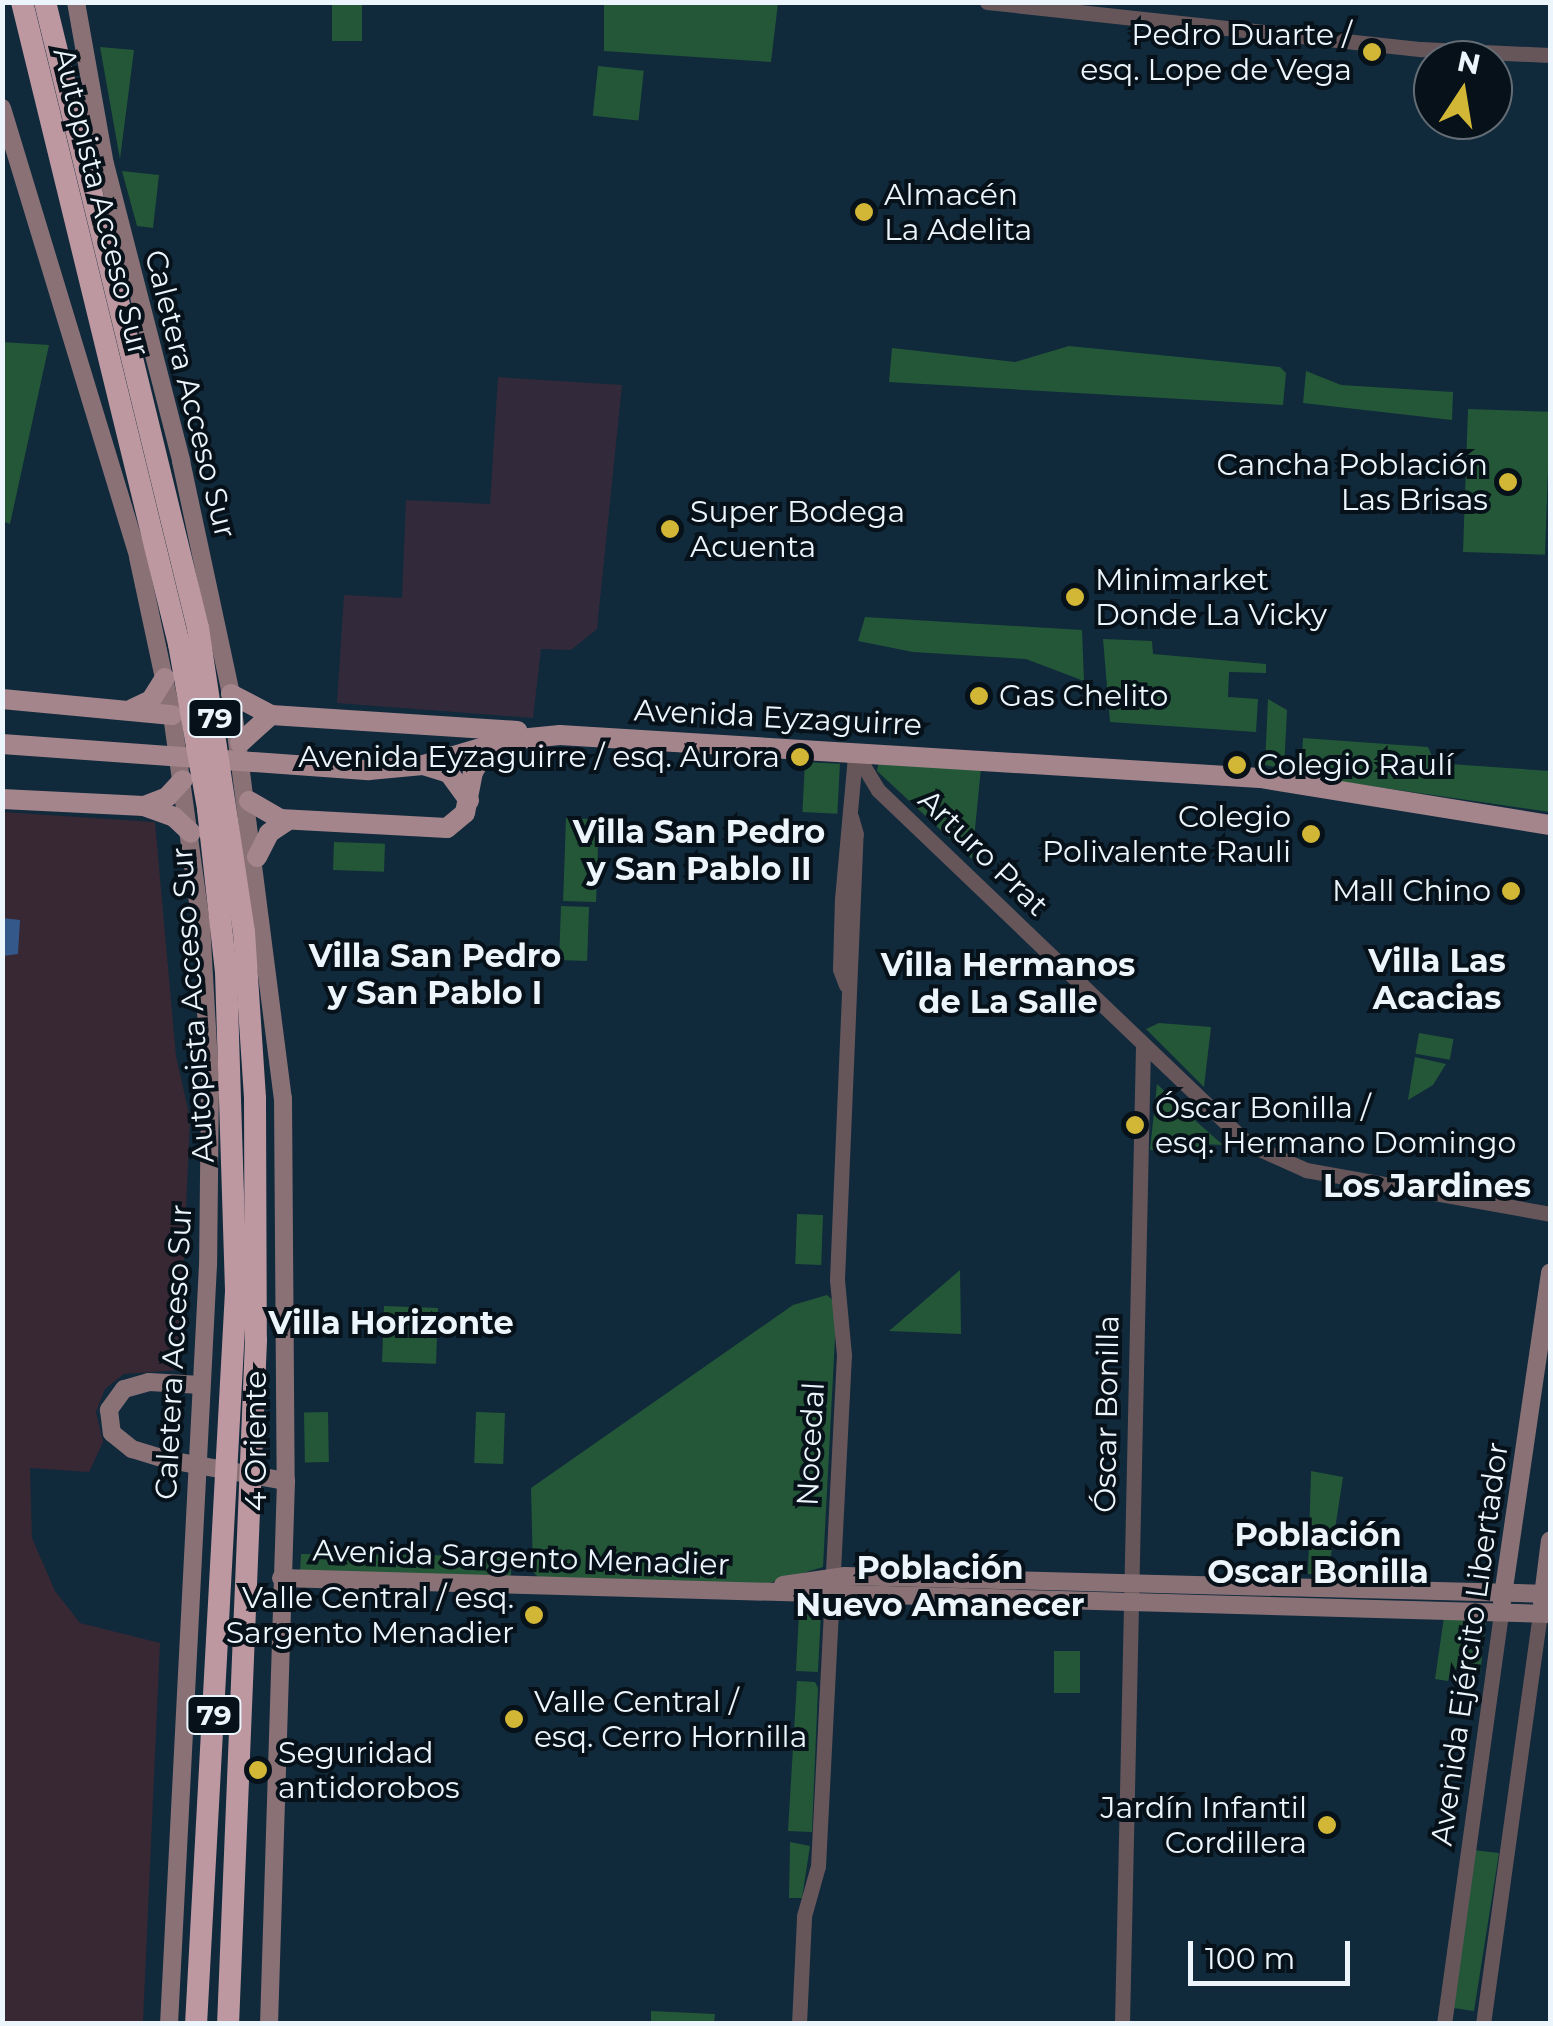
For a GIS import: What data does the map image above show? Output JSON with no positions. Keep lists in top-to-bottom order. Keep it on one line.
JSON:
{"streets":{"highway":["Autopista Acceso Sur","79"],"main road":["Caletera Acceso Sur","Avenida Eyzaguirre","4 Oriente","Avenida Sargento Menadier","Avenida Ejército Libertador"],"street":["Arturo Prat","Óscar Bonilla","Nocedal"]},"crossings":[["Caletera Acceso Sur","4 Oriente"],["Avenida Eyzaguirre","Arturo Prat"],["Avenida Eyzaguirre","Nocedal"],["Arturo Prat","Óscar Bonilla"],["Arturo Prat","Nocedal"],["Óscar Bonilla","Avenida Sargento Menadier"],["4 Oriente","Avenida Sargento Menadier"],["Nocedal","Avenida Sargento Menadier"],["Avenida Sargento Menadier","Avenida Ejército Libertador"]],"districts":["Villa San Pedro y San Pablo II","Villa San Pedro y San Pablo I","Villa Las Acacias","Villa Hermanos de La Salle","Los Jardines","Villa Horizonte","Población Oscar Bonilla","Población Nuevo Amanecer"],"places":["Pedro Duarte / esq. Lope de Vega","Almacén La Adelita","Cancha Población Las Brisas","Super Bodega Acuenta","Minimarket Donde La Vicky","Gas Chelito","Avenida Eyzaguirre / esq. Aurora","Colegio Raulí","Colegio Polivalente Rauli","Mall Chino","Óscar Bonilla / esq. Hermano Domingo","Valle Central / esq. Sargento Menadier","Valle Central / esq. Cerro Hornilla","Seguridad antidorobos","Jardín Infantil Cordillera"],"scale_bar":"100 m","north":"top"}
